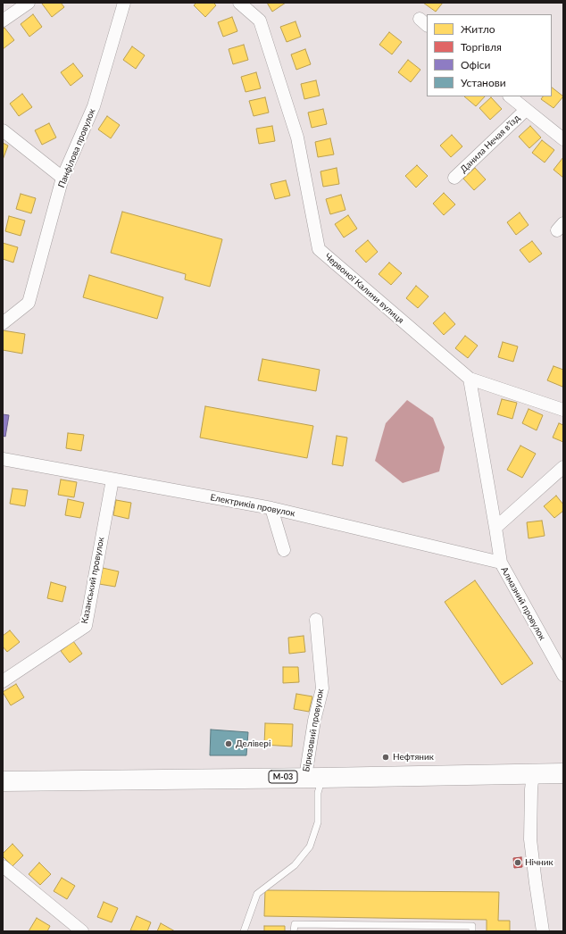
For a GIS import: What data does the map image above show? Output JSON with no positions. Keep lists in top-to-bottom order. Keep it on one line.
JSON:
{"streets":{"highway":["М-03"],"street":["Данила Нечая в’їзд","Панфілова провулок","Червоної Калини вулиця","Електриків провулок","Казанський провулок","Алмазний провулок","Бірюзовий провулок"]},"crossings":[["Червоної Калини вулиця","Алмазний провулок"],["Електриків провулок","Казанський провулок"],["Електриків провулок","Алмазний провулок"],["Бірюзовий провулок","М-03"]],"places":["Делівері","Нефтяник","Нічник"],"legend":["Житло","Торгівля","Офіси","Установи"]}
